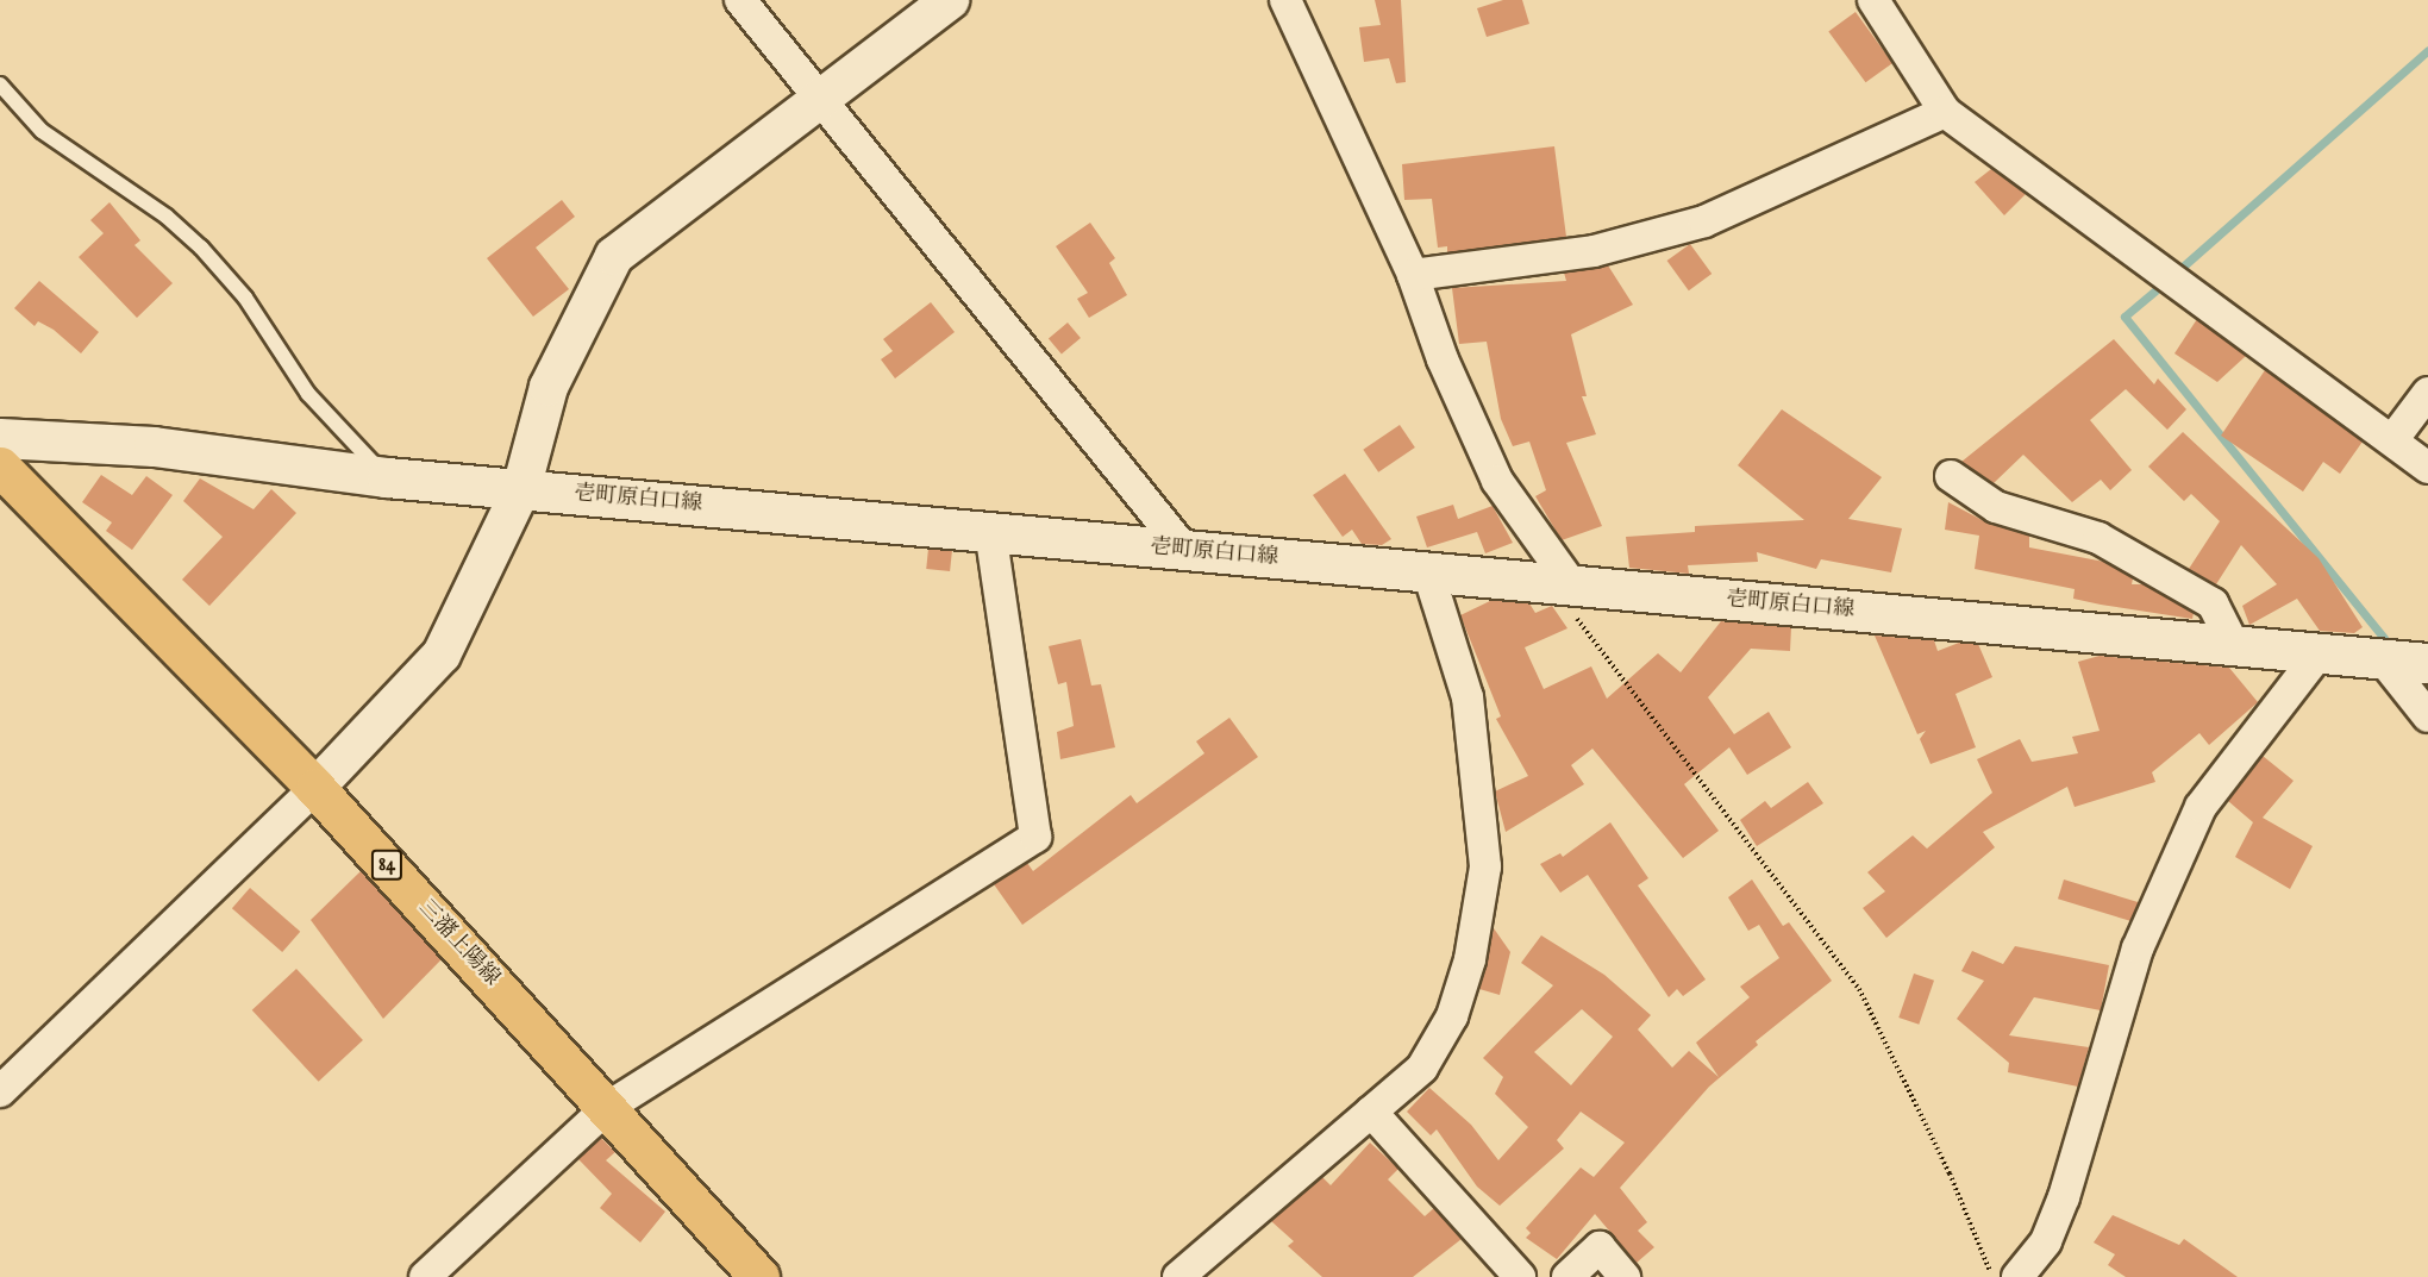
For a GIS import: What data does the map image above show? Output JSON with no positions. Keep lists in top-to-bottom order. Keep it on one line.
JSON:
{"streets":{"main road":["壱町原白口線","84","三潴上陽線"]}}
